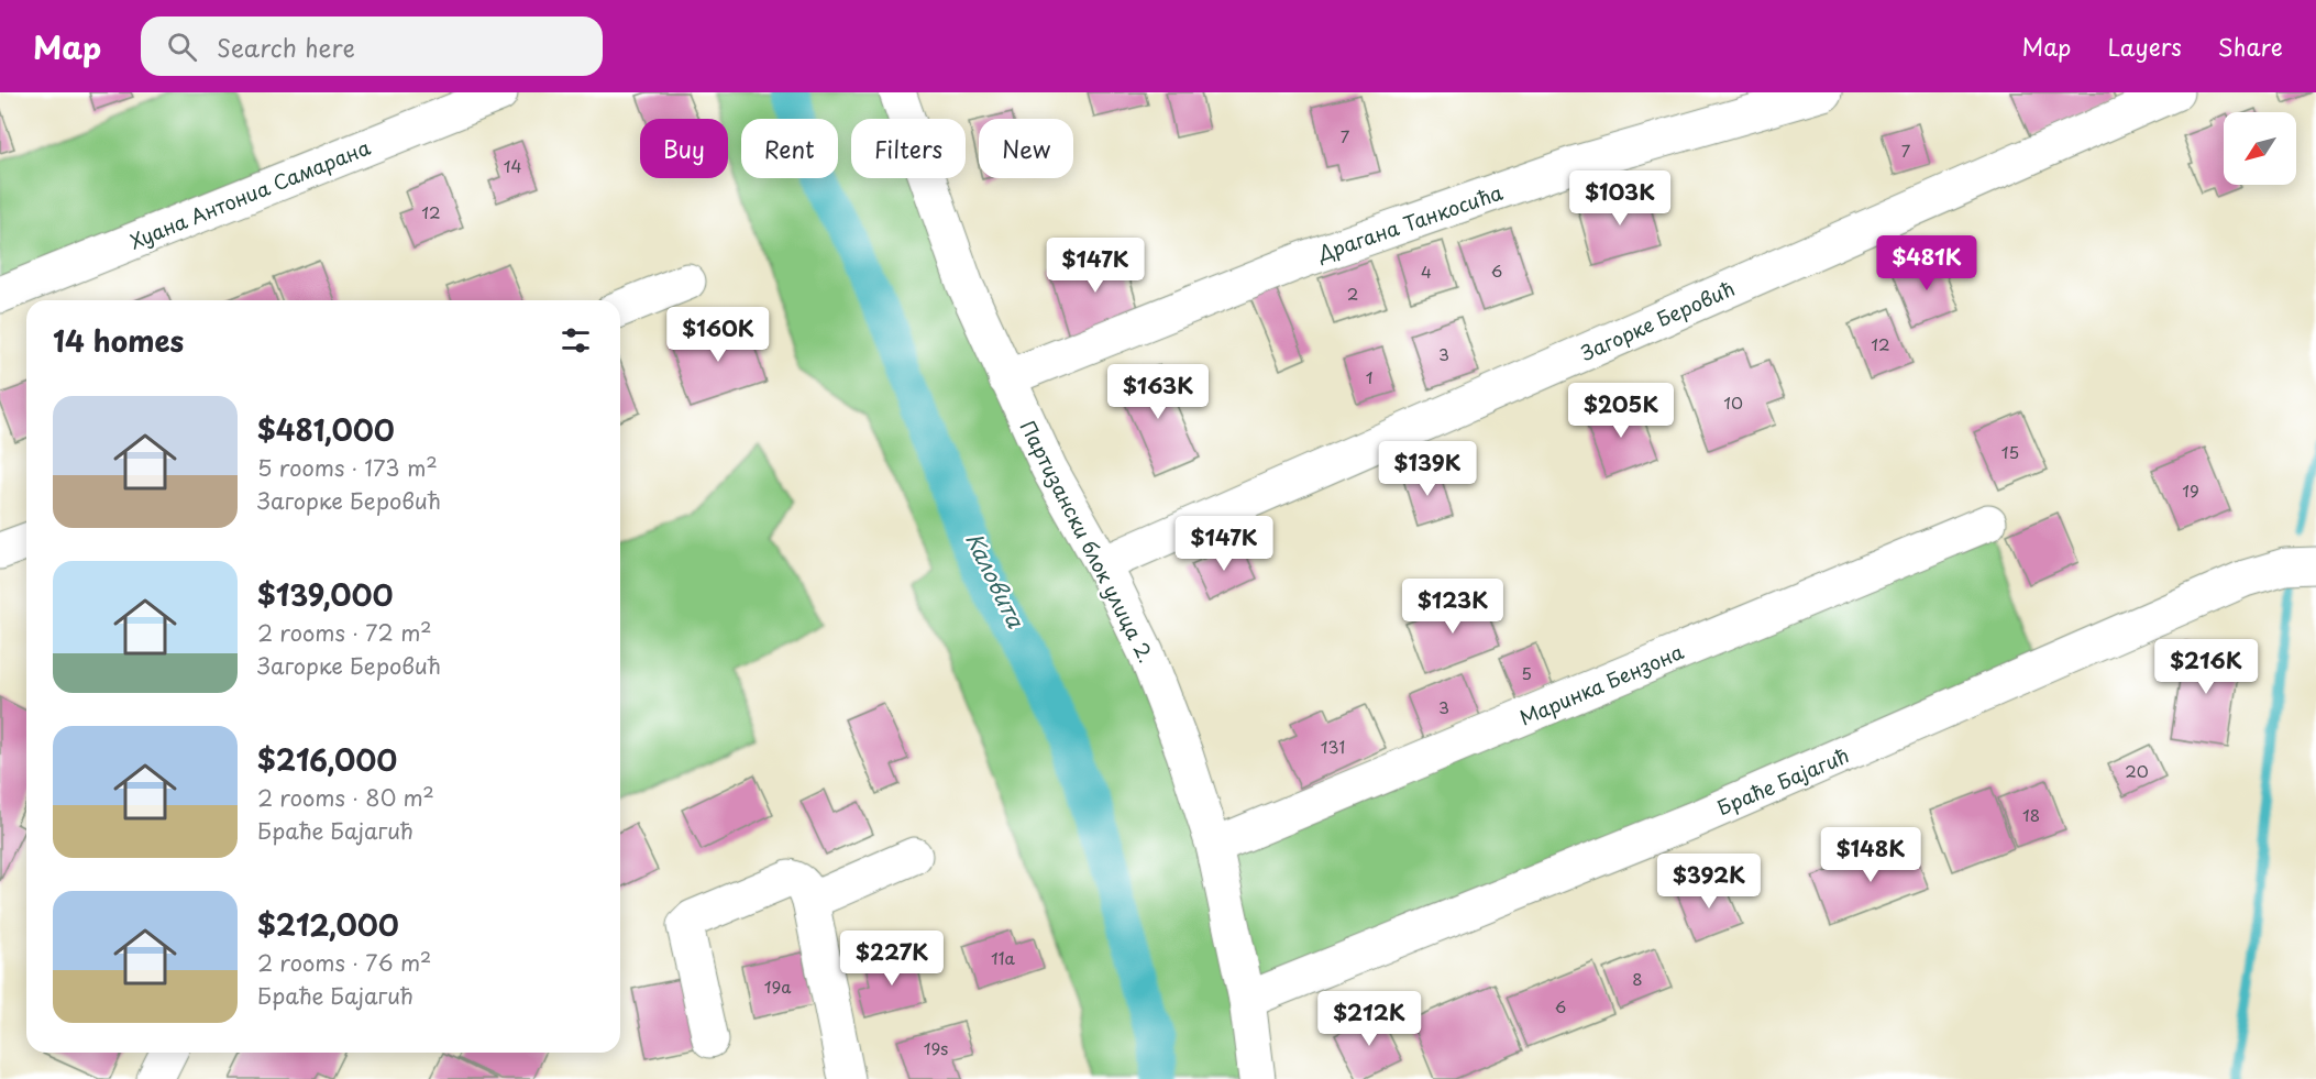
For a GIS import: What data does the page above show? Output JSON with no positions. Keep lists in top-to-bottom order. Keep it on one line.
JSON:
{"streets":{"street":["Хуана Антониа Самарана","Драгана Танкосића","Загорке Беровић","Партизански блок улица 2.","Маринка Бензона","Браће Бајагић"]},"crossings":[["Драгана Танкосића","Партизански блок улица 2."],["Загорке Беровић","Партизански блок улица 2."],["Партизански блок улица 2.","Маринка Бензона"],["Партизански блок улица 2.","Браће Бајагић"]],"water":["Каловита"],"house_numbers":["7","7","14","12","6","4","2","12","3","1","10","15","19","5","3","131","20","18","11a","8","19a","6","19s"],"north":"bottom left","page":{"header":"Map","search":"Search here","nav":["Map","Layers","Share"],"chip":["Buy","Rent","Filters","New"],"price":["$103K","$481K","$147K","$160K","$163K","$205K","$139K","$147K","$123K","$216K","$148K","$392K","$227K","$212K"],"heading":"14 homes","list":[{"name":"$481,000","note":"5 rooms · 173 m² · Загорке Беровић"},{"name":"$139,000","note":"2 rooms · 72 m² · Загорке Беровић"},{"name":"$216,000","note":"2 rooms · 80 m² · Браће Бајагић"},{"name":"$212,000","note":"2 rooms · 76 m² · Браће Бајагић"}]}}
